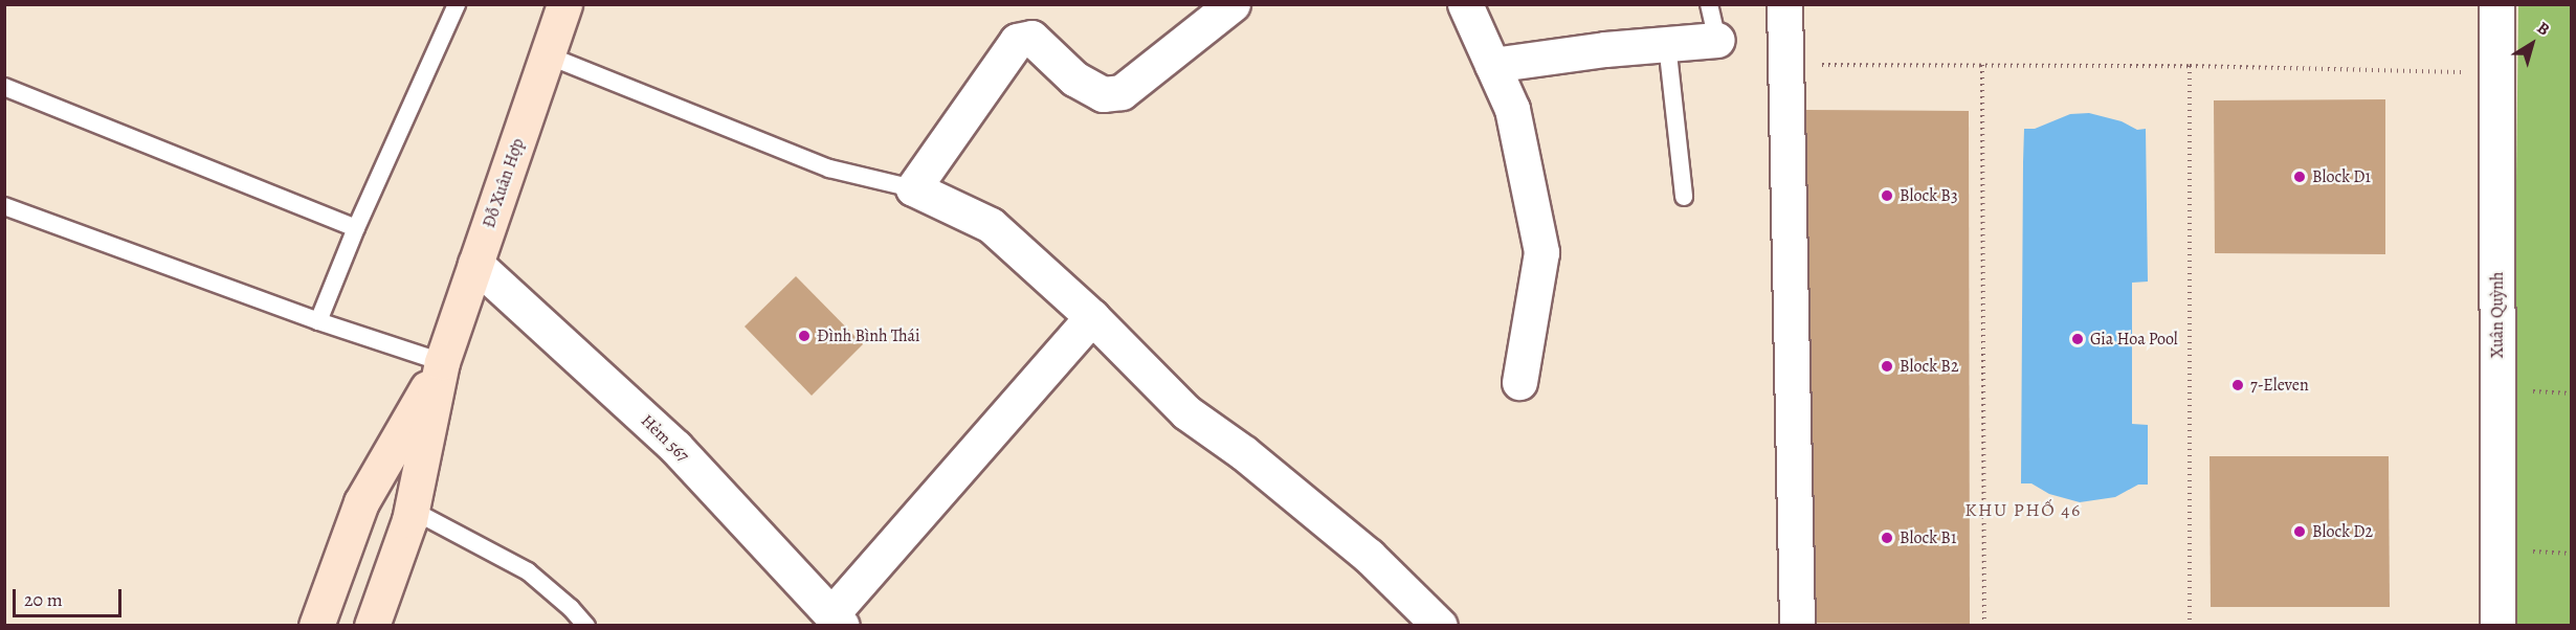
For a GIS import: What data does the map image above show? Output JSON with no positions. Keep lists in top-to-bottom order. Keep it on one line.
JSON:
{"streets":{"main road":["Đỗ Xuân Hợp"],"street":["Xuân Quỳnh","Hẻm 567"]},"crossings":[["Đỗ Xuân Hợp","Hẻm 567"]],"districts":["KHU PHỐ 46"],"places":["Block D1","Block B3","Đình Bình Thái","Gia Hoa Pool","Block B2","7-Eleven","Block D2","Block B1"],"scale_bar":"20 m","north":"top right"}
